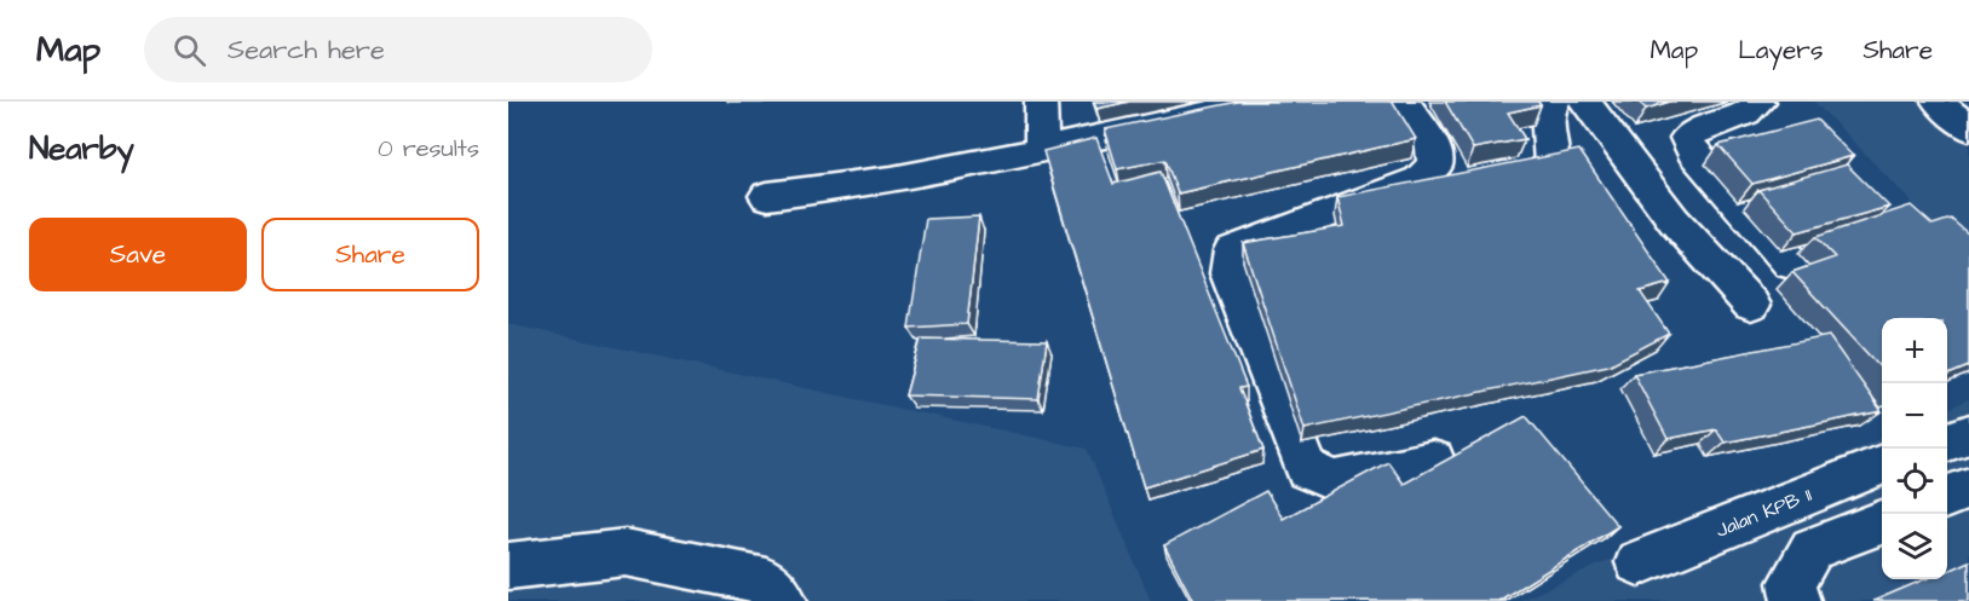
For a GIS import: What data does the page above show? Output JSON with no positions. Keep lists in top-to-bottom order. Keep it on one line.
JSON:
{"streets":{"street":["Jalan KPB 11"]},"page":{"header":"Map","search":"Search here","nav":["Map","Layers","Share"],"heading":["Nearby","0 results"],"buttons":["Save","Share"],"map_buttons":["+","−"]}}
